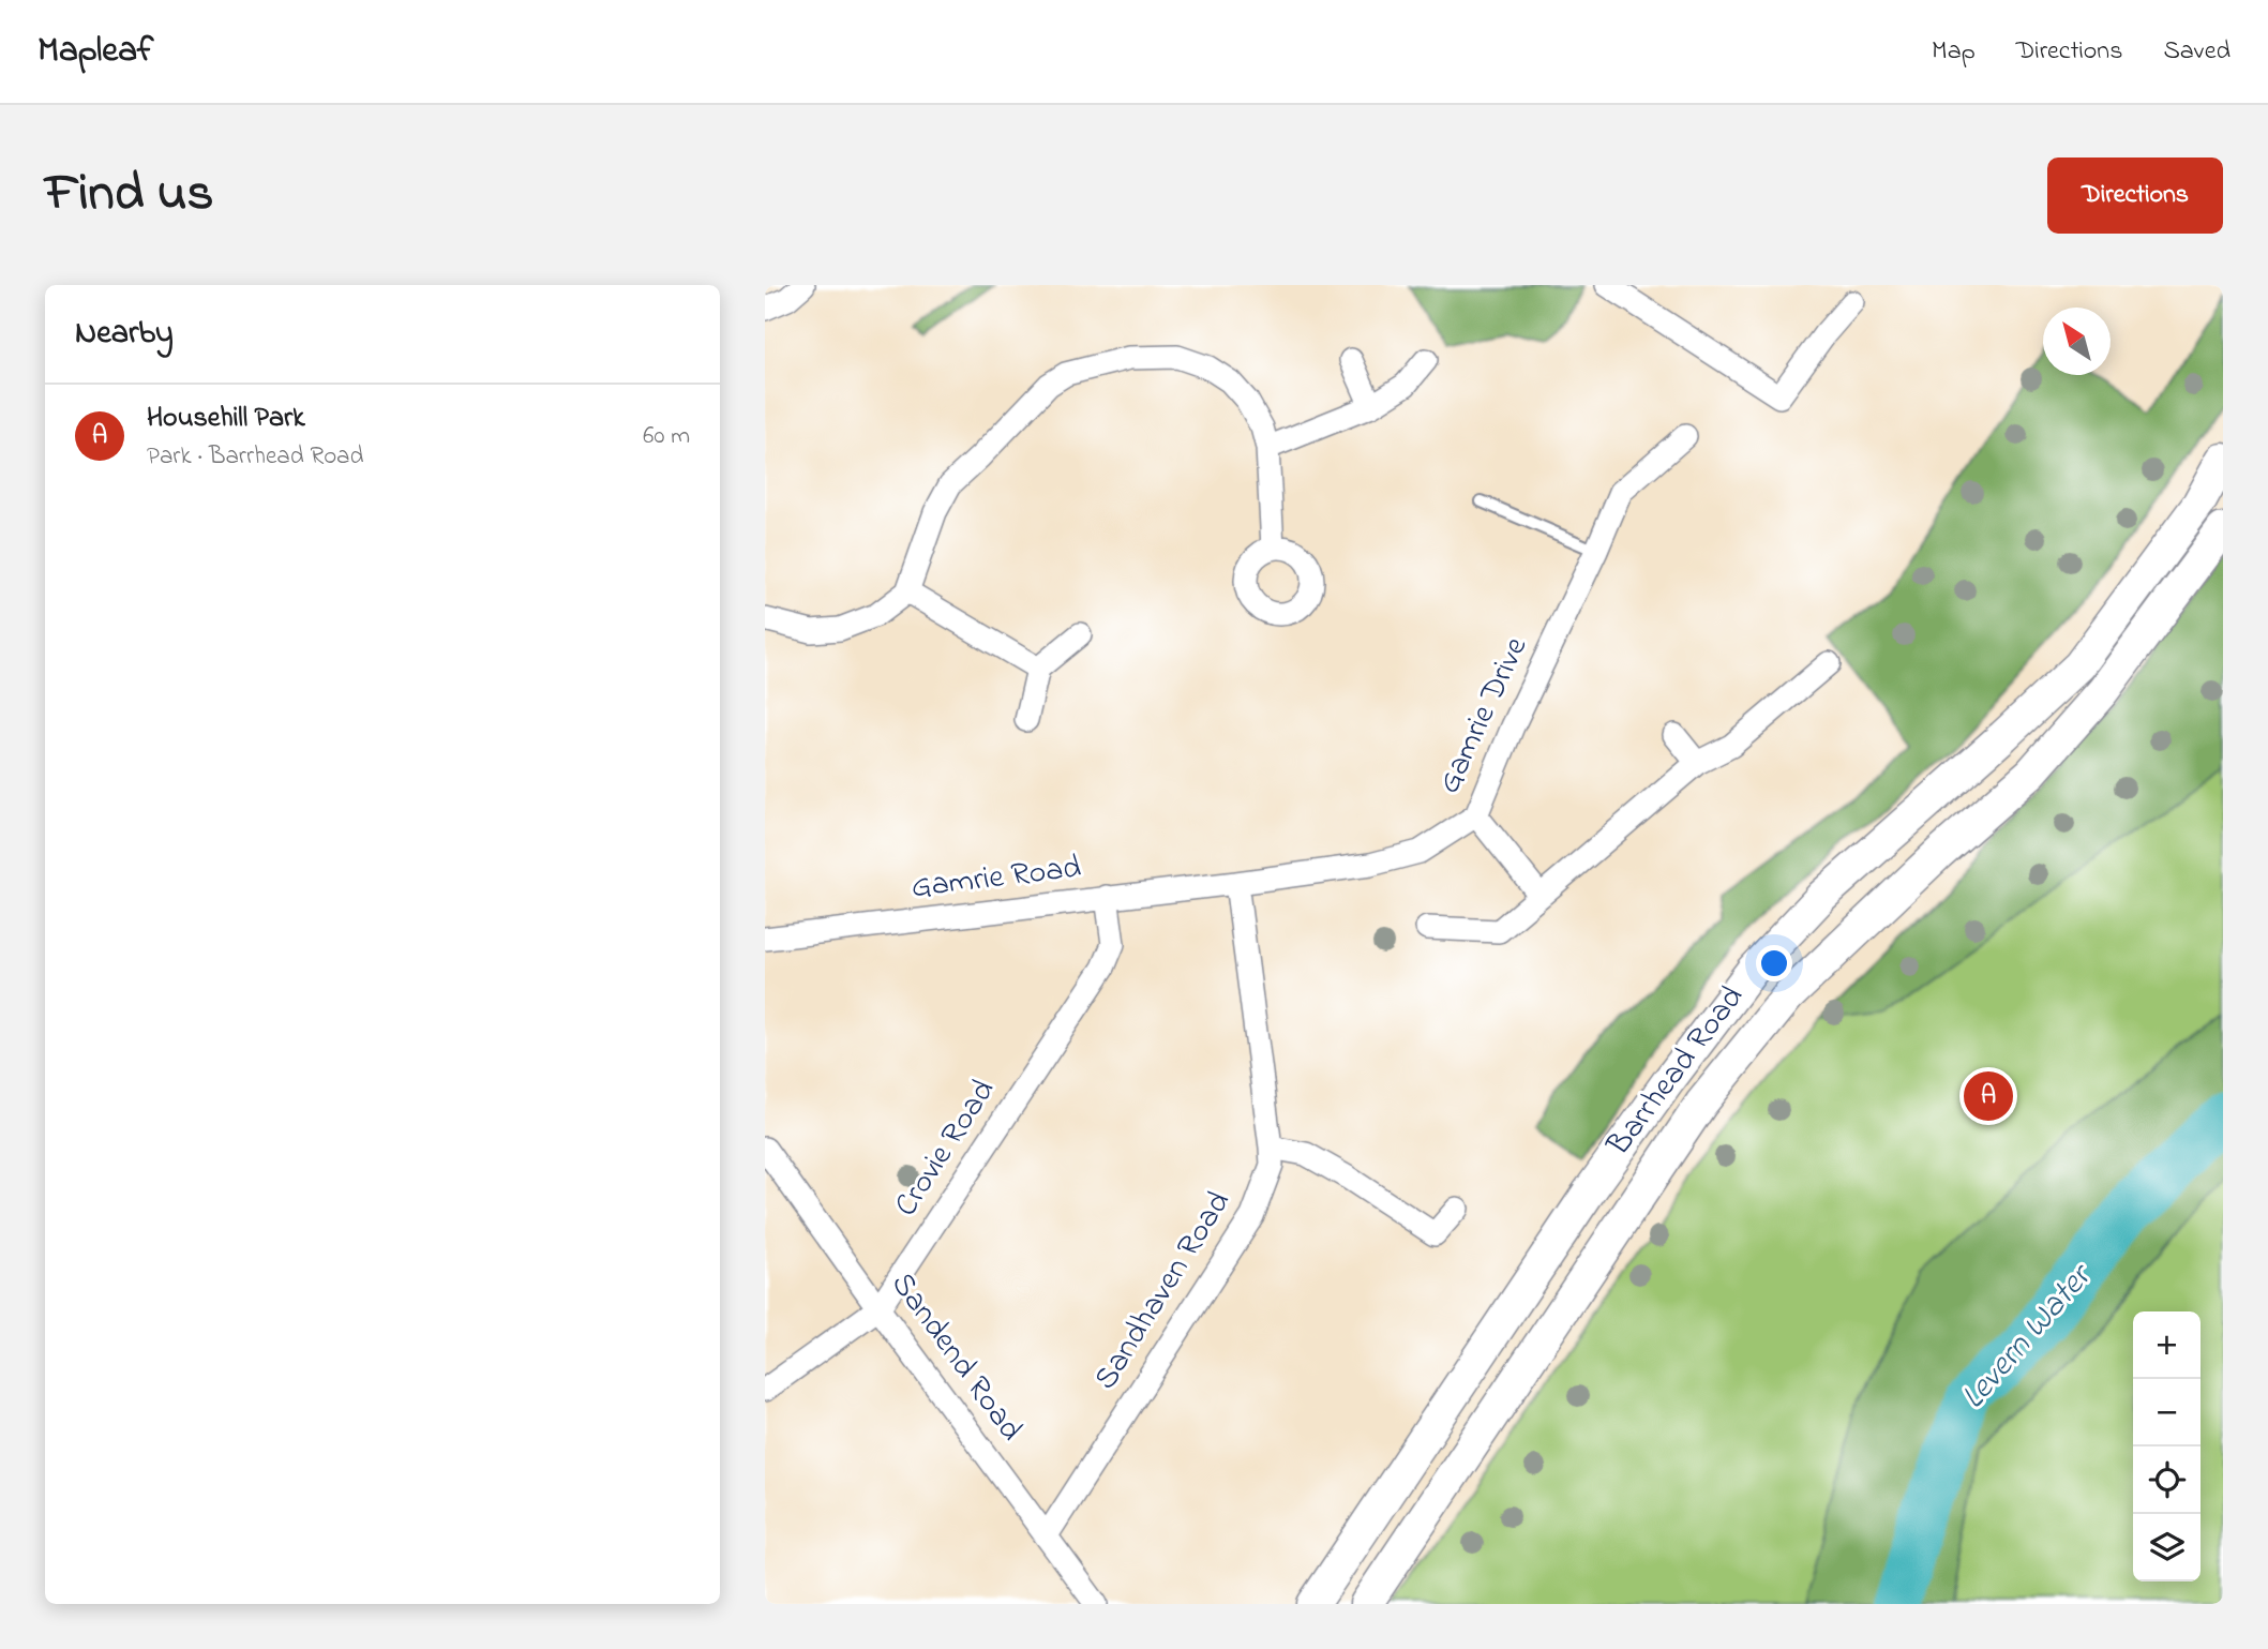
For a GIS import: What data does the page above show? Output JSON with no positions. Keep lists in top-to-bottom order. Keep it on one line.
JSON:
{"streets":{"main road":["Barrhead Road"],"street":["Gamrie Drive","Gamrie Road","Crovie Road","Sandhaven Road","Sandend Road"]},"crossings":[["Gamrie Drive","Gamrie Road"],["Gamrie Drive","Sandhaven Road"],["Gamrie Road","Crovie Road"],["Gamrie Road","Sandhaven Road"],["Crovie Road","Sandend Road"],["Sandhaven Road","Sandend Road"]],"water":["Levern Water"],"north":"top left","page":{"header":"Mapleaf","nav":["Map","Directions","Saved"],"title":"Find us","buttons":"Directions","heading":"Nearby","list":[{"mark":"A","name":"Househill Park","note":"Park · Barrhead Road","value":"60 m"}],"pins":"A","map_buttons":["+","−"]}}
